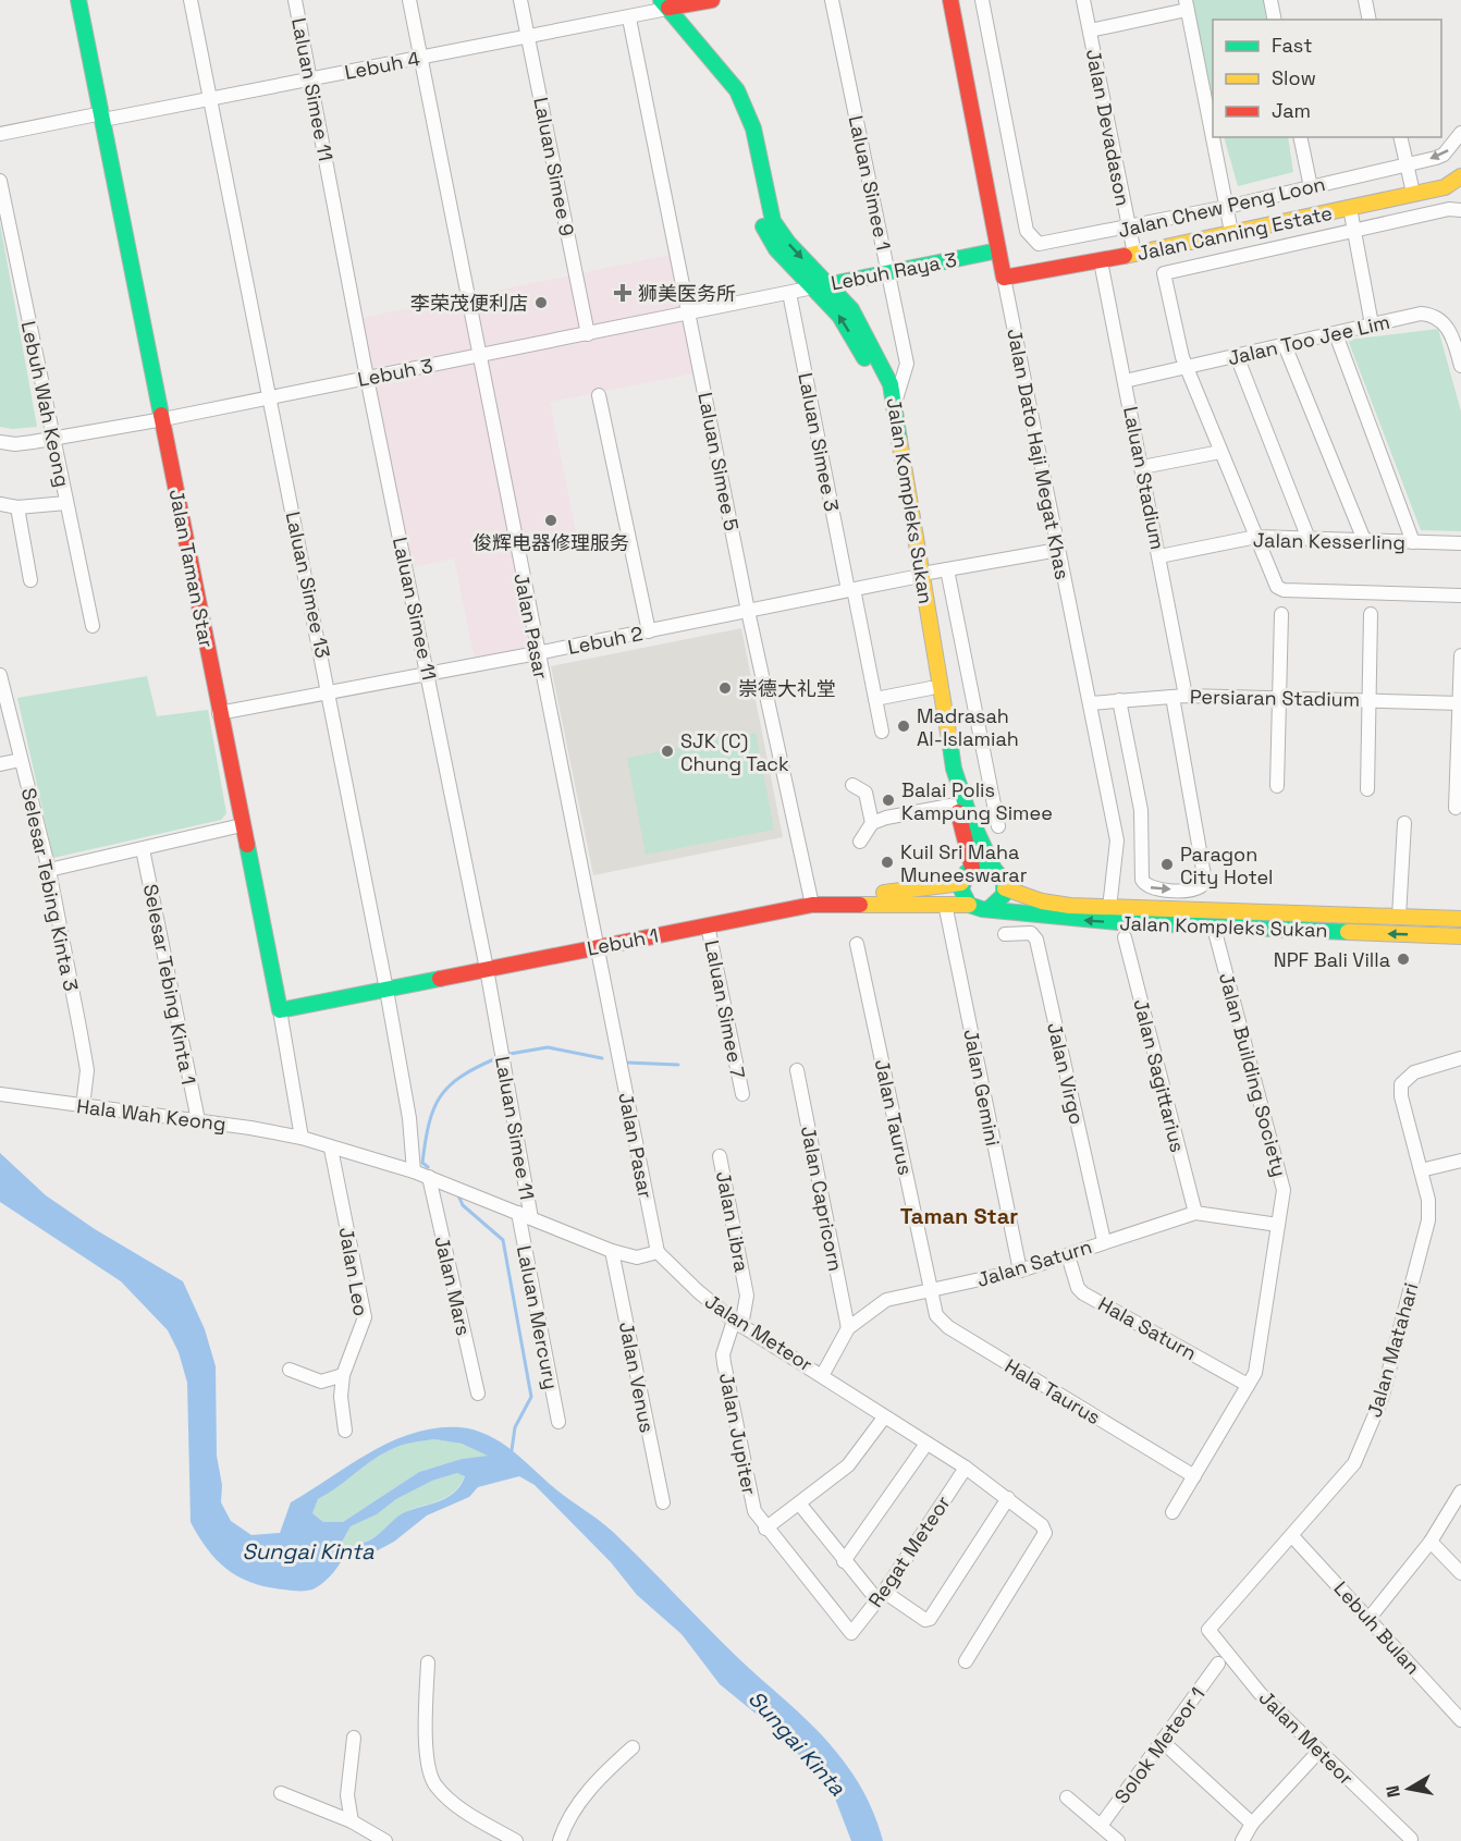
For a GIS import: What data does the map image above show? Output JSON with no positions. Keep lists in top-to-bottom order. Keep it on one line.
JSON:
{"streets":{"street":["Lebuh 4","Laluan Simee 11","Jalan Devadason","Laluan Simee 9","Laluan Simee 1","Jalan Chew Peng Loon","Jalan Canning Estate","Lebuh Raya 3","Jalan Too Jee Lim","Lebuh 3","Lebuh Wah Keong","Laluan Simee 3","Jalan Dato Haji Megat Khas","Laluan Simee 5","Laluan Stadium","Jalan Kompleks Sukan","Jalan Kesserling","Jalan Taman Star","Laluan Simee 13","Jalan Pasar","Lebuh 2","Persiaran Stadium","Selesar Tebing Kinta 3","Lebuh 1","Selesar Tebing Kinta 1","Laluan Simee 7","Jalan Virgo","Jalan Building Society","Jalan Sagittarius","Jalan Gemini","Hala Wah Keong","Jalan Taurus","Jalan Capricorn","Jalan Libra","Jalan Saturn","Jalan Leo","Jalan Mars","Laluan Mercury","Hala Saturn","Jalan Meteor","Jalan Matahari","Jalan Venus","Hala Taurus","Jalan Jupiter","Regat Meteor","Lebuh Bulan","Solok Meteor 1"]},"crossings":[["Lebuh 4","Laluan Simee 11"],["Lebuh 4","Laluan Simee 9"],["Lebuh 4","Laluan Simee 5"],["Lebuh 4","Jalan Kompleks Sukan"],["Lebuh 4","Jalan Taman Star"],["Lebuh 4","Laluan Simee 13"],["Lebuh 4","Jalan Pasar"],["Laluan Simee 11","Lebuh 3"],["Laluan Simee 11","Lebuh 2"],["Laluan Simee 11","Lebuh 1"],["Jalan Devadason","Jalan Chew Peng Loon"],["Jalan Devadason","Jalan Canning Estate"],["Laluan Simee 9","Lebuh 3"],["Laluan Simee 1","Lebuh Raya 3"],["Laluan Simee 1","Jalan Kompleks Sukan"],["Jalan Canning Estate","Jalan Dato Haji Megat Khas"],["Jalan Canning Estate","Laluan Stadium"],["Lebuh Raya 3","Lebuh 3"],["Lebuh Raya 3","Laluan Simee 3"],["Lebuh Raya 3","Jalan Dato Haji Megat Khas"],["Lebuh Raya 3","Jalan Kompleks Sukan"],["Jalan Too Jee Lim","Laluan Stadium"],["Lebuh 3","Lebuh Wah Keong"],["Lebuh 3","Laluan Simee 3"],["Lebuh 3","Laluan Simee 5"],["Lebuh 3","Jalan Taman Star"],["Lebuh 3","Laluan Simee 13"],["Lebuh 3","Jalan Pasar"],["Laluan Simee 3","Lebuh 2"],["Jalan Dato Haji Megat Khas","Jalan Kompleks Sukan"],["Jalan Dato Haji Megat Khas","Lebuh 2"],["Jalan Dato Haji Megat Khas","Persiaran Stadium"],["Laluan Simee 5","Lebuh 2"],["Laluan Simee 5","Lebuh 1"],["Laluan Stadium","Jalan Kesserling"],["Laluan Stadium","Persiaran Stadium"],["Jalan Kompleks Sukan","Lebuh 2"],["Jalan Kompleks Sukan","Lebuh 1"],["Jalan Kompleks Sukan","Jalan Building Society"],["Jalan Taman Star","Lebuh 2"],["Jalan Taman Star","Lebuh 1"],["Jalan Taman Star","Hala Wah Keong"],["Laluan Simee 13","Lebuh 2"],["Laluan Simee 13","Lebuh 1"],["Jalan Pasar","Lebuh 2"],["Jalan Pasar","Lebuh 1"],["Jalan Pasar","Jalan Meteor"],["Selesar Tebing Kinta 3","Hala Wah Keong"],["Lebuh 1","Laluan Simee 7"],["Lebuh 1","Jalan Gemini"],["Selesar Tebing Kinta 1","Hala Wah Keong"],["Jalan Virgo","Jalan Saturn"],["Jalan Building Society","Jalan Saturn"],["Jalan Building Society","Hala Saturn"],["Jalan Building Society","Hala Taurus"],["Jalan Sagittarius","Jalan Saturn"],["Jalan Gemini","Jalan Saturn"],["Jalan Taurus","Jalan Saturn"],["Jalan Taurus","Hala Taurus"],["Jalan Capricorn","Jalan Saturn"],["Jalan Libra","Jalan Meteor"],["Jalan Libra","Jalan Jupiter"],["Jalan Saturn","Hala Saturn"],["Jalan Saturn","Jalan Meteor"],["Jalan Saturn","Hala Taurus"],["Jalan Meteor","Jalan Matahari"],["Jalan Meteor","Jalan Jupiter"],["Jalan Meteor","Regat Meteor"],["Jalan Matahari","Lebuh Bulan"],["Jalan Jupiter","Regat Meteor"]],"districts":["Taman Star"],"water":["Sungai Kinta"],"places":{"health":["狮美医务所"],"other":["李荣茂便利店","俊辉电器修理服务","崇德大礼堂","Madrasah Al-Islamiah","SJK (C) Chung Tack","Balai Polis Kampung Simee","Kuil Sri Maha Muneeswarar","Paragon City Hotel","NPF Bali Villa"]},"legend":["Fast","Slow","Jam"],"north":"left"}
